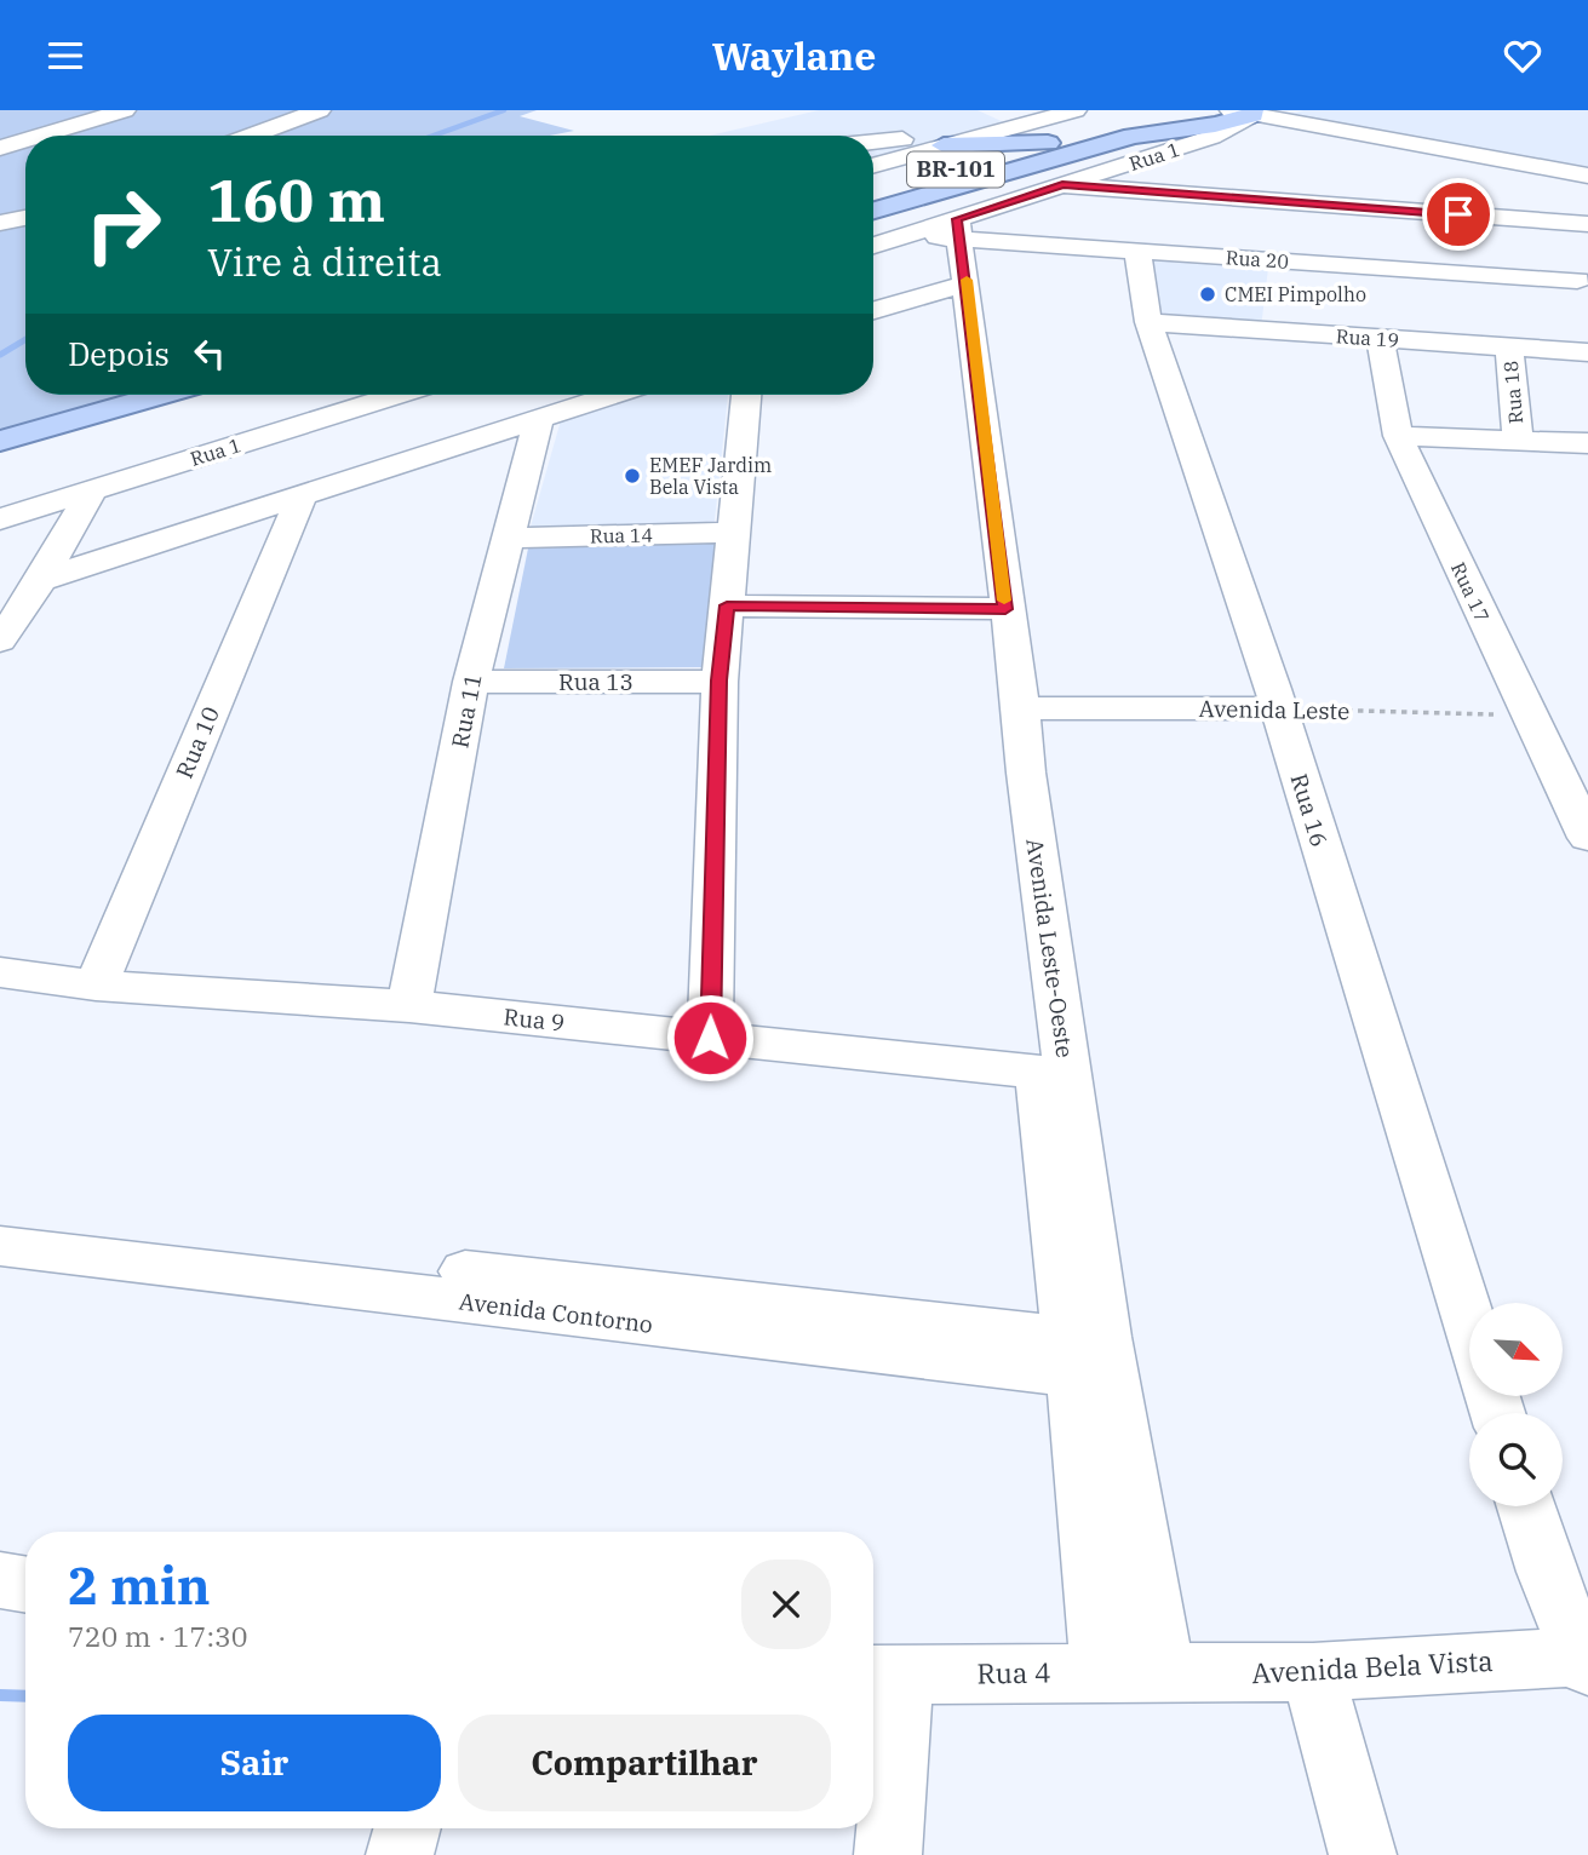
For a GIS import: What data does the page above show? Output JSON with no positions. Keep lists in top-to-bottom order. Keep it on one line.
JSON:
{"streets":{"main road":["BR-101"],"street":["Rua 1","Rua 20","Rua 19","Rua 18","Rua 14","Rua 17","Rua 13","Avenida Leste","Rua 11","Rua 10","Rua 16","Avenida Leste-Oeste","Rua 9","Avenida Contorno","Avenida Bela Vista","Rua 4"]},"crossings":[["Rua 1","BR-101"],["Rua 1","Rua 20"],["Rua 1","Avenida Leste-Oeste"],["Rua 20","Rua 16"],["Rua 20","Avenida Leste-Oeste"],["Rua 19","Rua 18"],["Rua 19","Rua 17"],["Rua 19","Rua 16"],["Rua 14","Rua 11"],["Rua 17","Avenida Leste"],["Rua 13","Rua 11"],["Avenida Leste","Rua 16"],["Avenida Leste","Avenida Leste-Oeste"],["Rua 11","Rua 9"],["Rua 10","Rua 9"],["Avenida Leste-Oeste","Rua 9"],["Avenida Leste-Oeste","Avenida Contorno"],["Avenida Leste-Oeste","Avenida Bela Vista"],["Avenida Leste-Oeste","Rua 4"],["Avenida Bela Vista","Rua 4"]],"places":["CMEI Pimpolho","EMEF Jardim Bela Vista"],"north":"bottom right","page":{"header":"Waylane","turn":["160 m","Vire à direita"],"then":"Depois","heading":["2 min","720 m · 17:30"],"buttons":["Sair","Compartilhar"]}}
